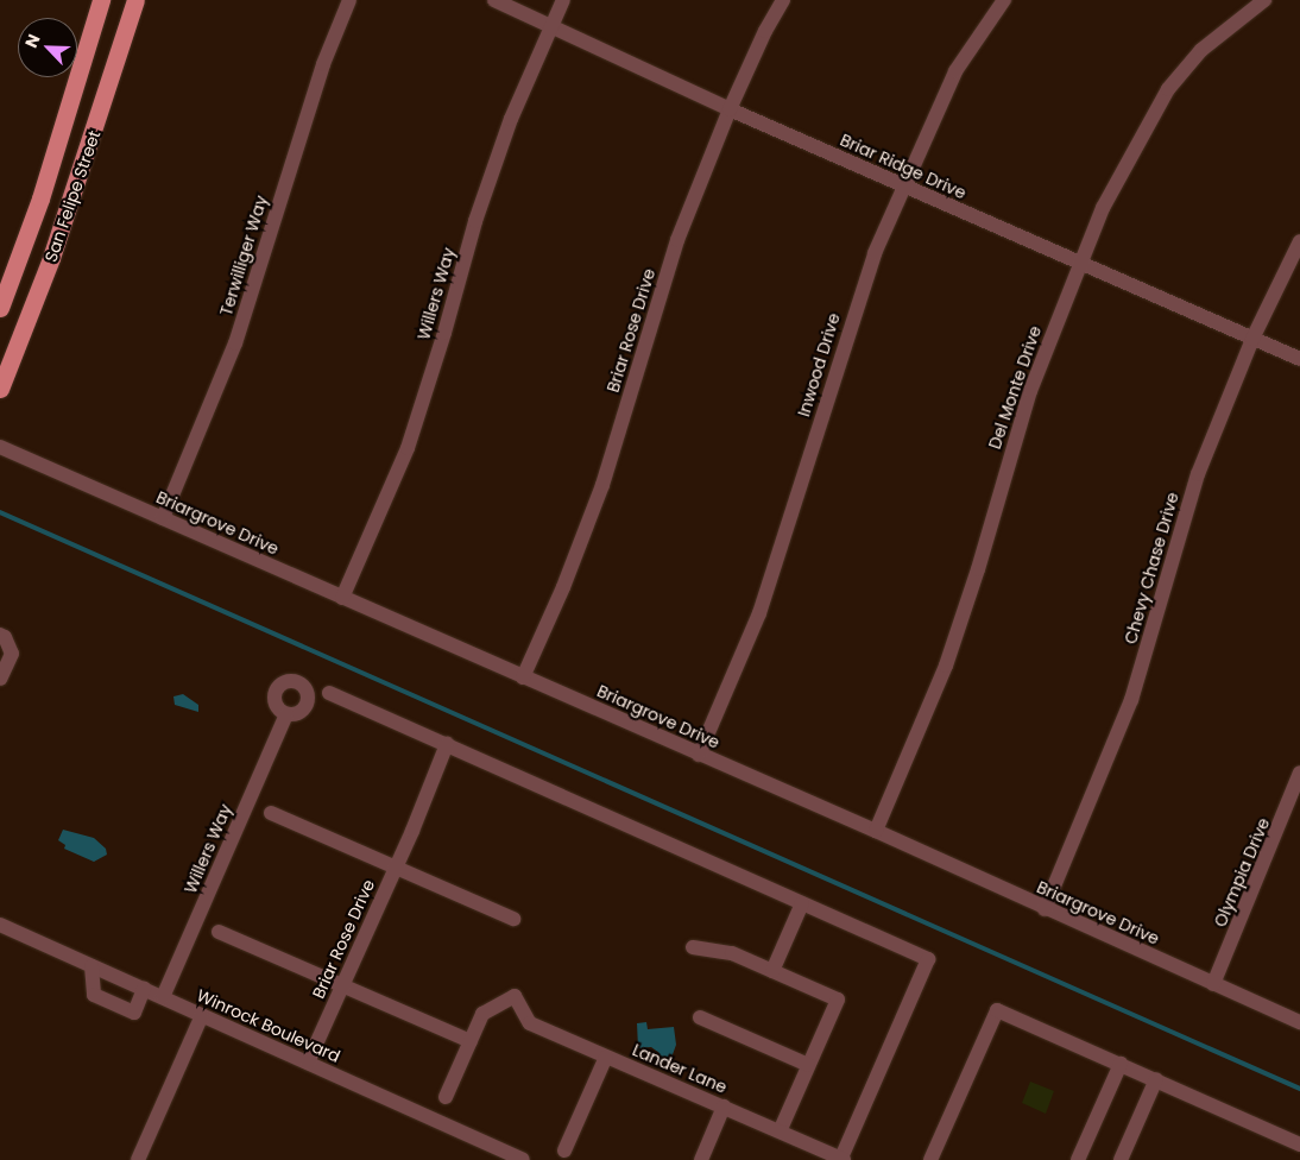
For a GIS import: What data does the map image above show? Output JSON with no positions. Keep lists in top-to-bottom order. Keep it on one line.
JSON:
{"streets":{"main road":["San Felipe Street"],"street":["Briar Ridge Drive","Terwilliger Way","Willers Way","Briar Rose Drive","Inwood Drive","Del Monte Drive","Briargrove Drive","Chevy Chase Drive","Olympia Drive","Winrock Boulevard","Lander Lane"]},"crossings":[["Briar Ridge Drive","Willers Way"],["Briar Ridge Drive","Briar Rose Drive"],["Briar Ridge Drive","Inwood Drive"],["Briar Ridge Drive","Del Monte Drive"],["Briar Ridge Drive","Chevy Chase Drive"],["Terwilliger Way","Briargrove Drive"],["Willers Way","Briargrove Drive"],["Willers Way","Winrock Boulevard"],["Briar Rose Drive","Briargrove Drive"],["Briar Rose Drive","Winrock Boulevard"],["Inwood Drive","Briargrove Drive"],["Del Monte Drive","Briargrove Drive"],["Briargrove Drive","Chevy Chase Drive"],["Briargrove Drive","Olympia Drive"]],"north":"top left"}
